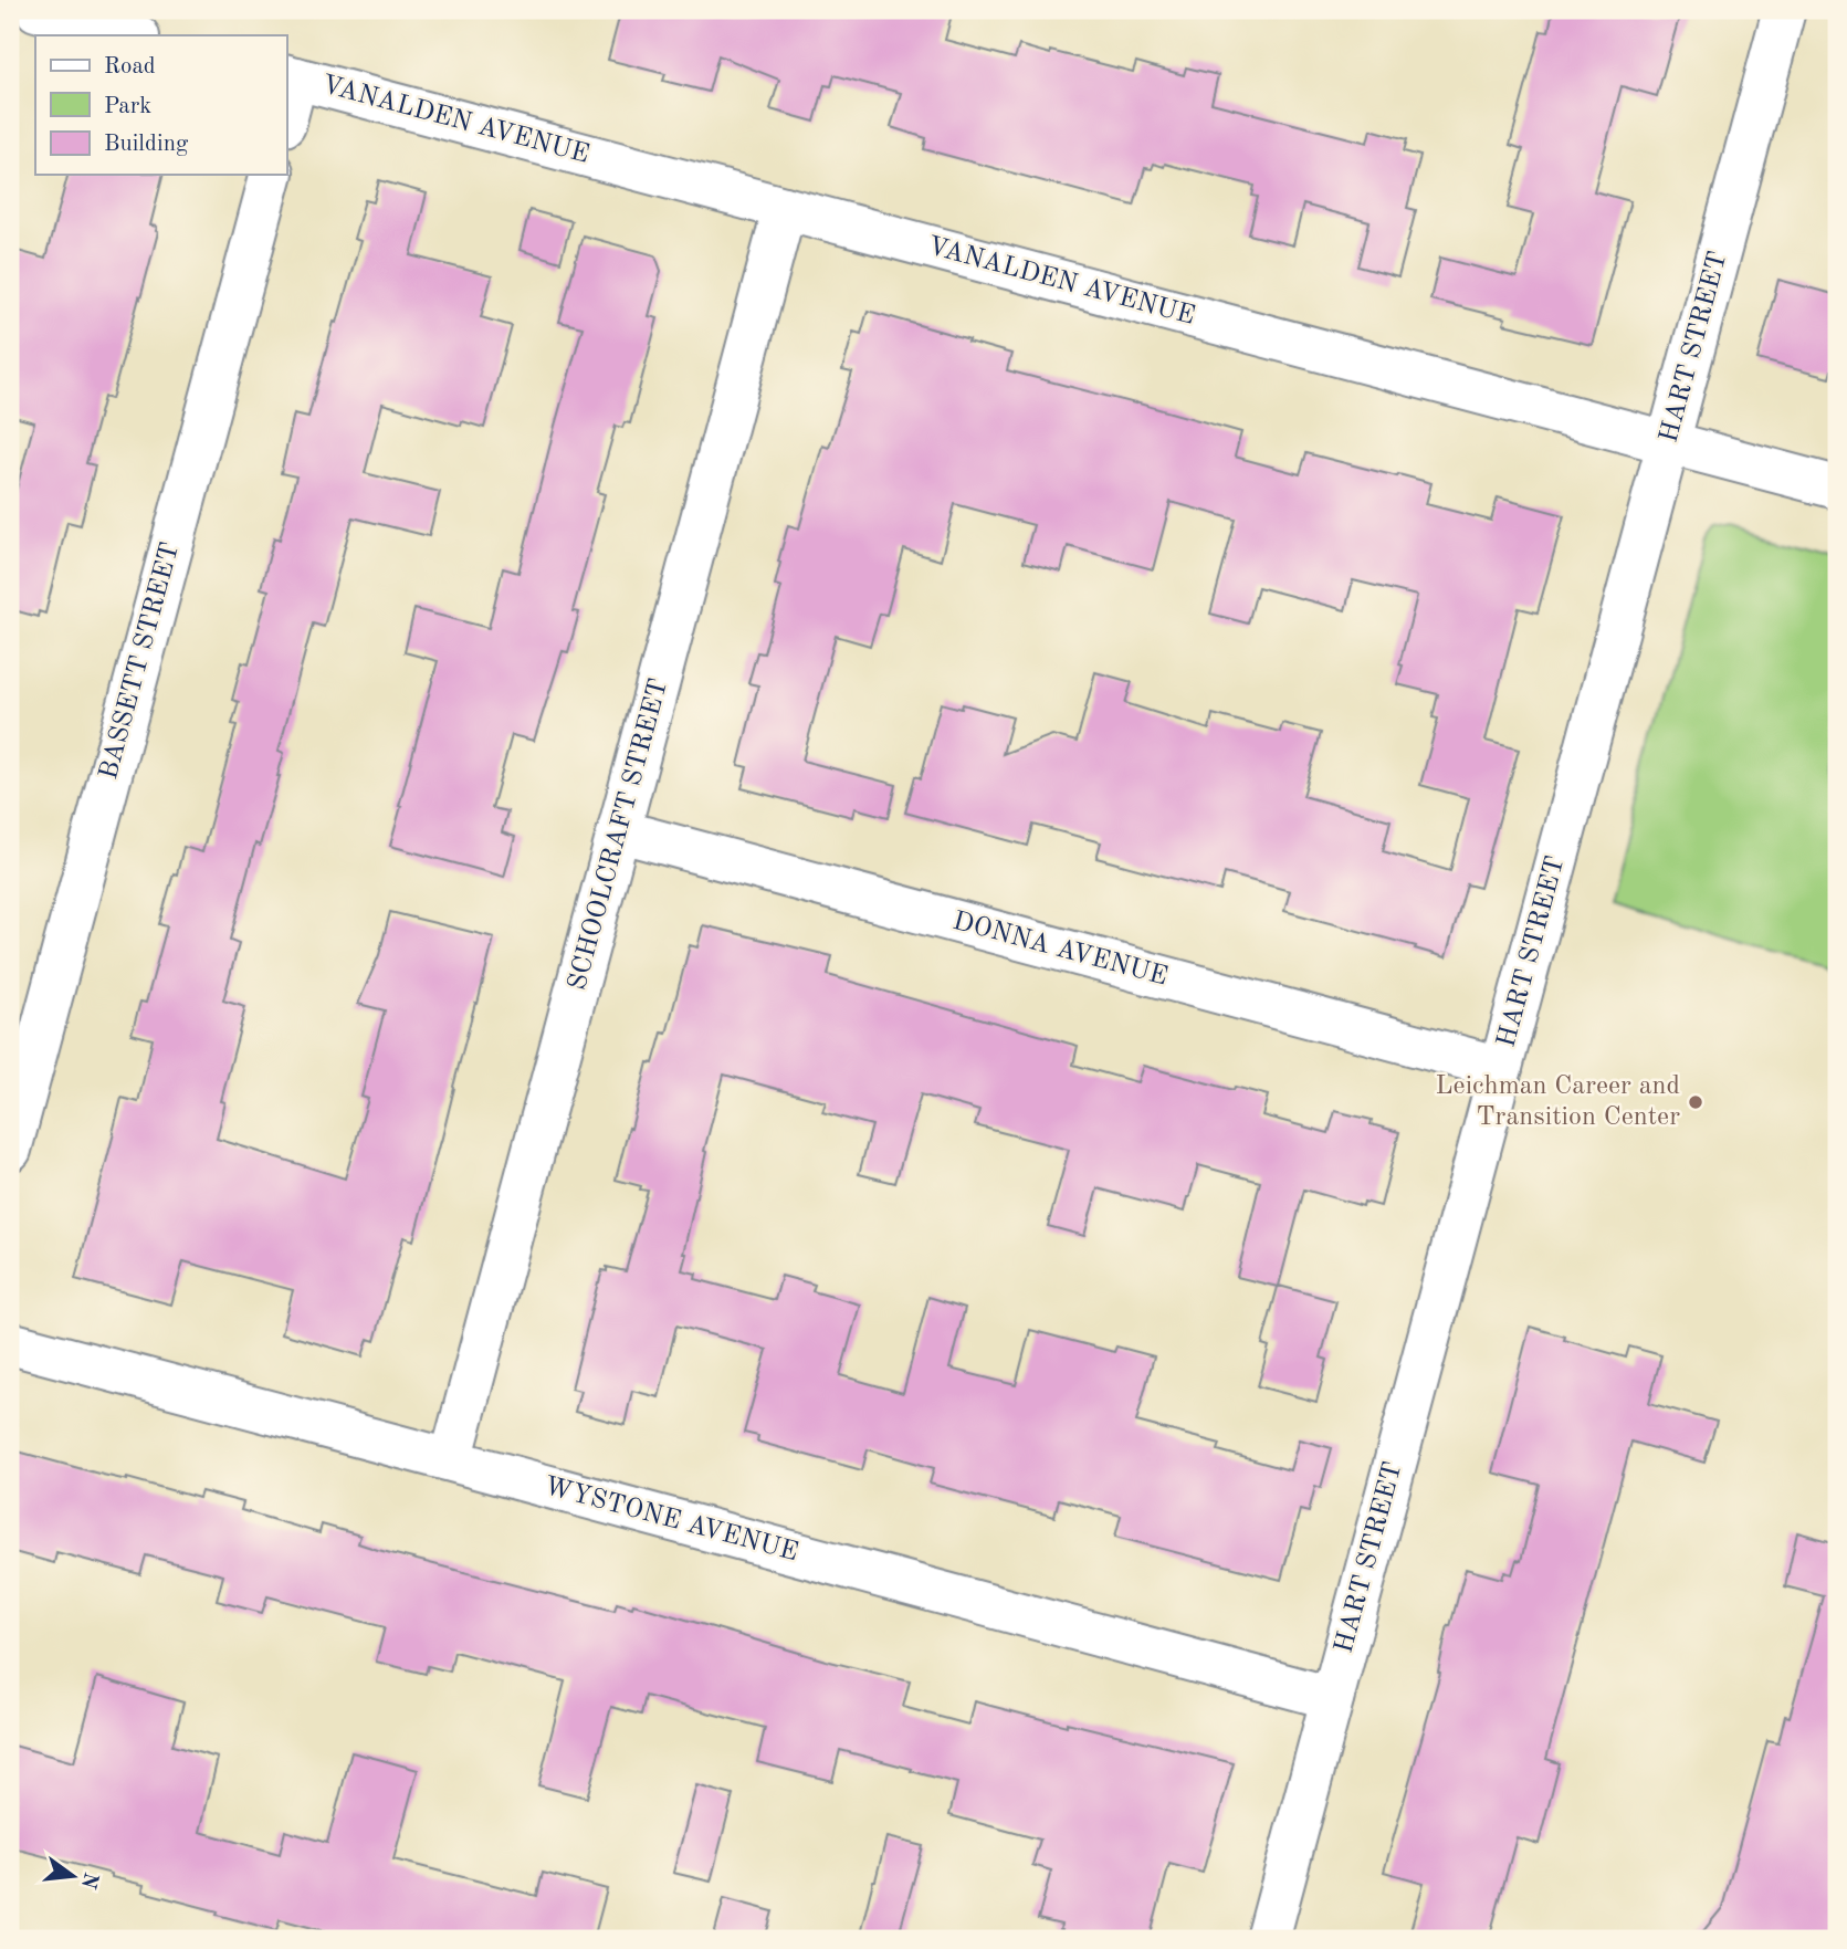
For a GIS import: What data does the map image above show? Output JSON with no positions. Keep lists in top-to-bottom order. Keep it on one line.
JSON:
{"streets":{"street":["VANALDEN AVENUE","HART STREET","BASSETT STREET","SCHOOLCRAFT STREET","DONNA AVENUE","WYSTONE AVENUE"]},"crossings":[["VANALDEN AVENUE","HART STREET"],["VANALDEN AVENUE","SCHOOLCRAFT STREET"],["HART STREET","DONNA AVENUE"],["HART STREET","WYSTONE AVENUE"],["SCHOOLCRAFT STREET","DONNA AVENUE"],["SCHOOLCRAFT STREET","WYSTONE AVENUE"]],"places":["Leichman Career and Transition Center"],"legend":["Road","Park","Building"],"north":"right"}
